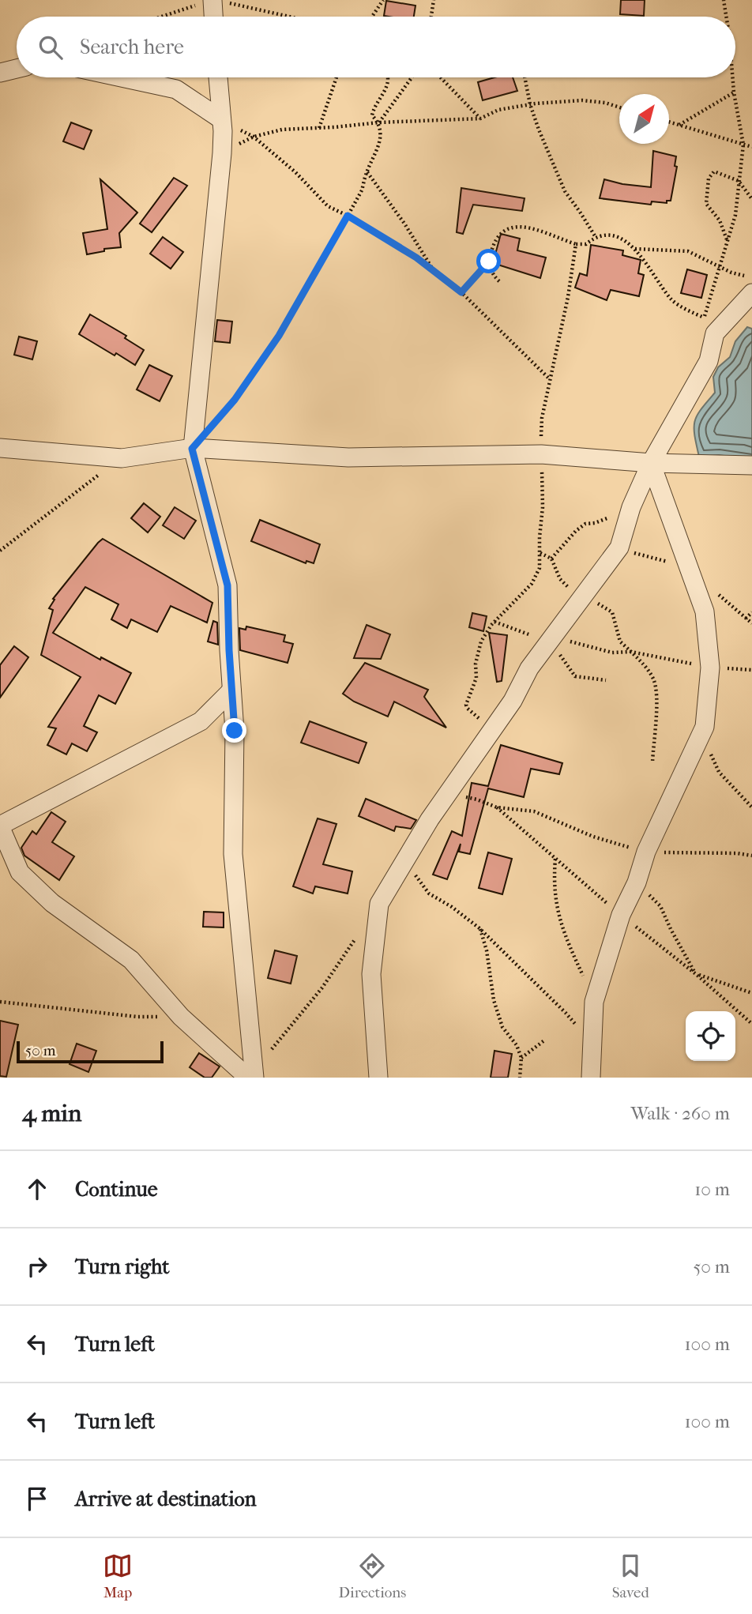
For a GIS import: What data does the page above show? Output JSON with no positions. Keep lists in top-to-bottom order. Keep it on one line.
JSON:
{"scale_bar":"50 m","north":"top right","page":{"search":"Search here","scale":"50 m","heading":["4 min","Walk · 260 m"],"list":[["Continue","10 m"],["Turn right","50 m"],["Turn left","100 m"],["Turn left","100 m"],"Arrive at destination"],"nav":["Map","Directions","Saved"]}}
